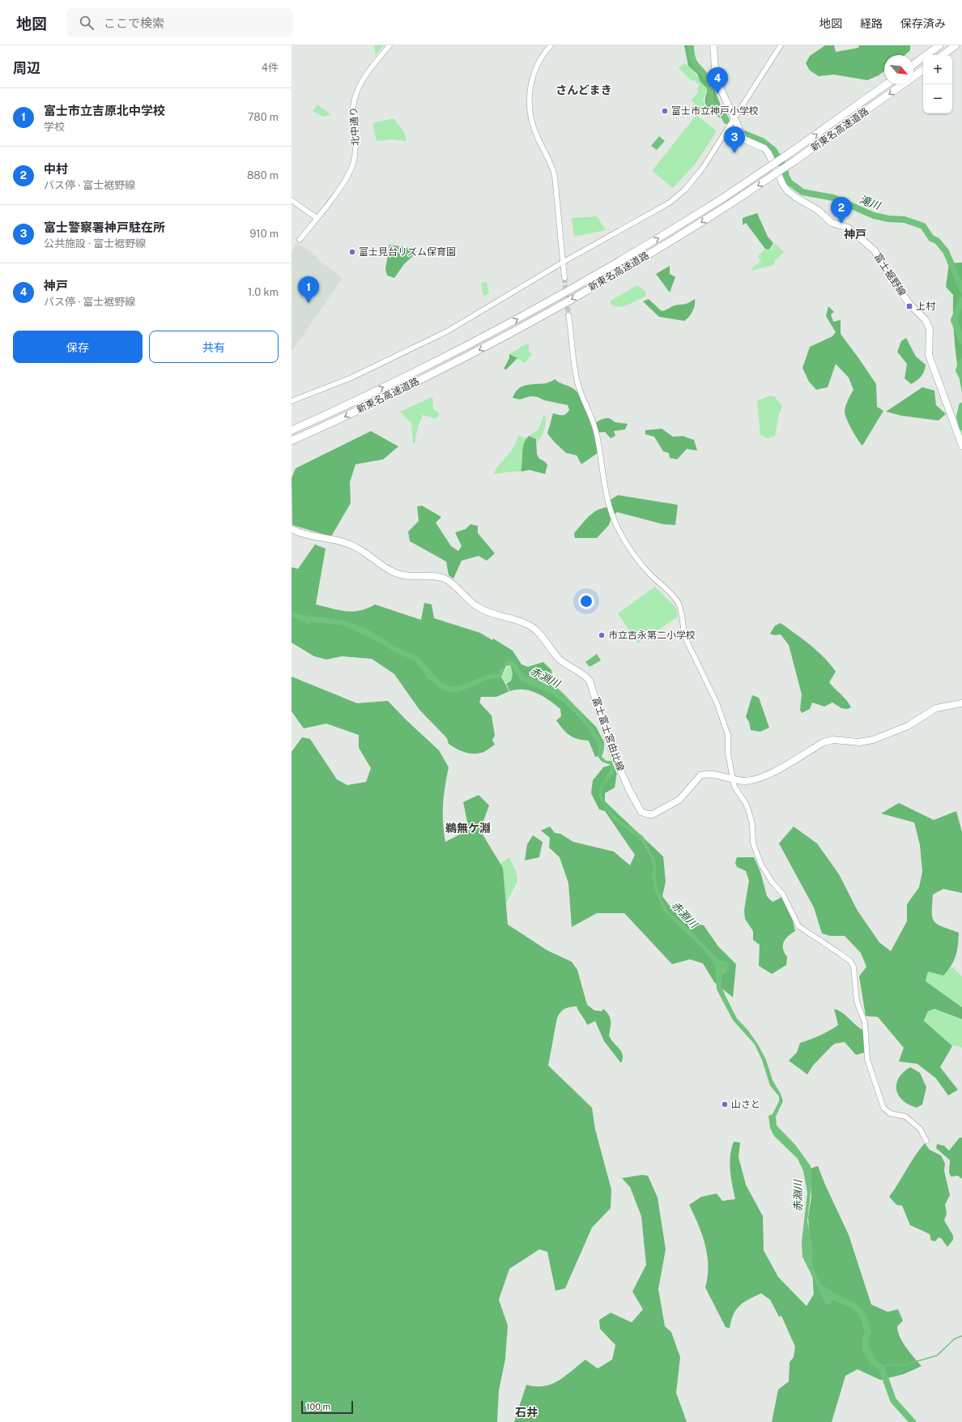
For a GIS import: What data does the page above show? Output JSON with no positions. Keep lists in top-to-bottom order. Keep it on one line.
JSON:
{"streets":{"highway":["新東名高速道路"],"main road":["富士裾野線","富士富士宮由比線"],"street":["北中通り"]},"districts":["さんどまき","神戸","鵜無ケ淵","石井"],"water":["滝川","赤淵川"],"places":{"other":["富士市立神戸小学校","富士見台リズム保育園","市立吉永第二小学校","山さと"],"transit":["上村"]},"scale_bar":"100 m","north":"bottom right","page":{"header":"地図","search":"ここで検索","nav":["地図","経路","保存済み"],"heading":["周辺","4件"],"map_buttons":["+","−"],"pins":["4","3","2","1"],"list":[{"mark":"1","name":"富士市立吉原北中学校","note":"学校","value":"780 m"},{"mark":"2","name":"中村","note":"バス停 · 富士裾野線","value":"880 m"},{"mark":"3","name":"富士警察署神戸駐在所","note":"公共施設 · 富士裾野線","value":"910 m"},{"mark":"4","name":"神戸","note":"バス停 · 富士裾野線","value":"1.0 km"}],"buttons":["保存","共有"],"scale":"100 m"}}
